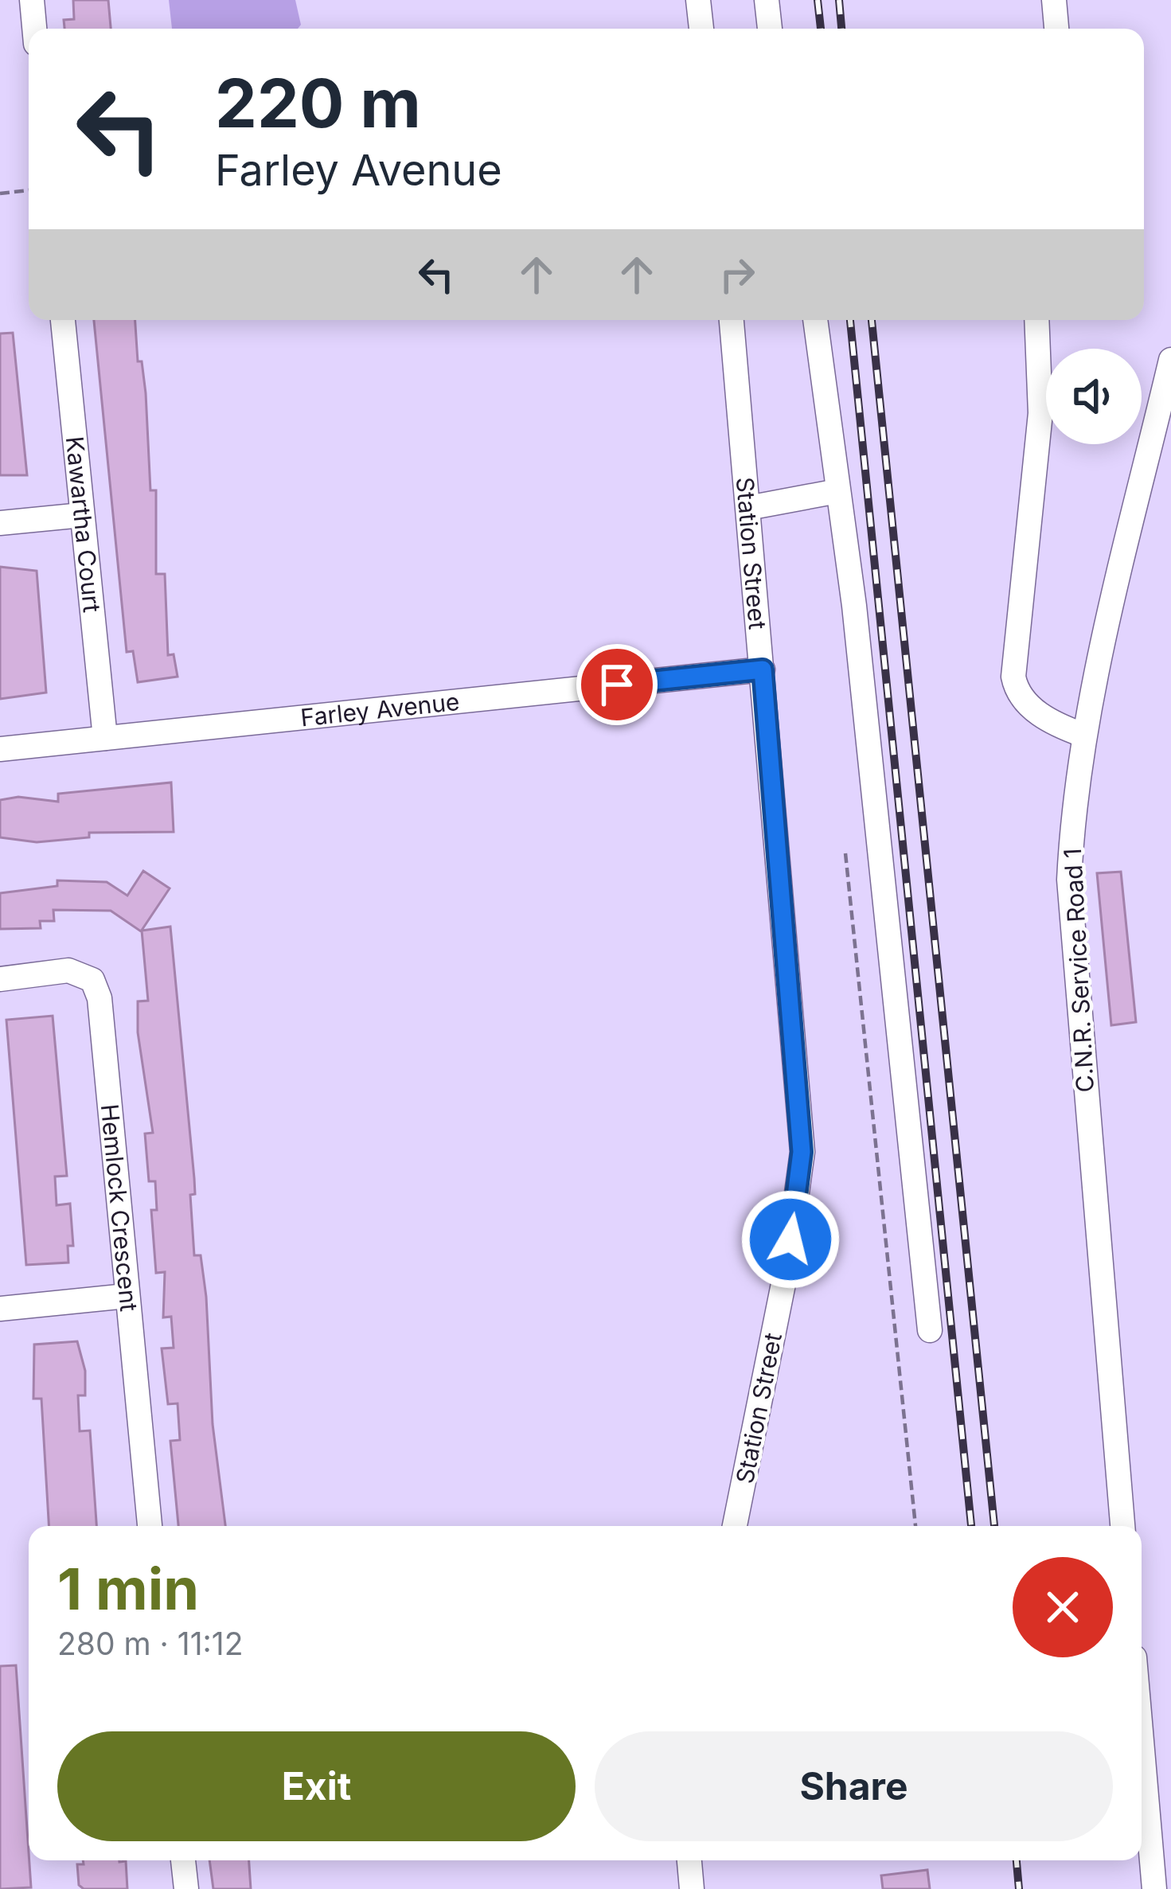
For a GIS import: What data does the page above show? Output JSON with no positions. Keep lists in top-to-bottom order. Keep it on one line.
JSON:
{"streets":{"street":["Kawartha Court","Station Street","Farley Avenue","C.N.R. Service Road 1","Hemlock Crescent"]},"crossings":[["Kawartha Court","Farley Avenue"],["Station Street","Farley Avenue"]],"page":{"turn":["220 m","Farley Avenue"],"heading":["1 min","280 m · 11:12"],"buttons":["Exit","Share"]}}
